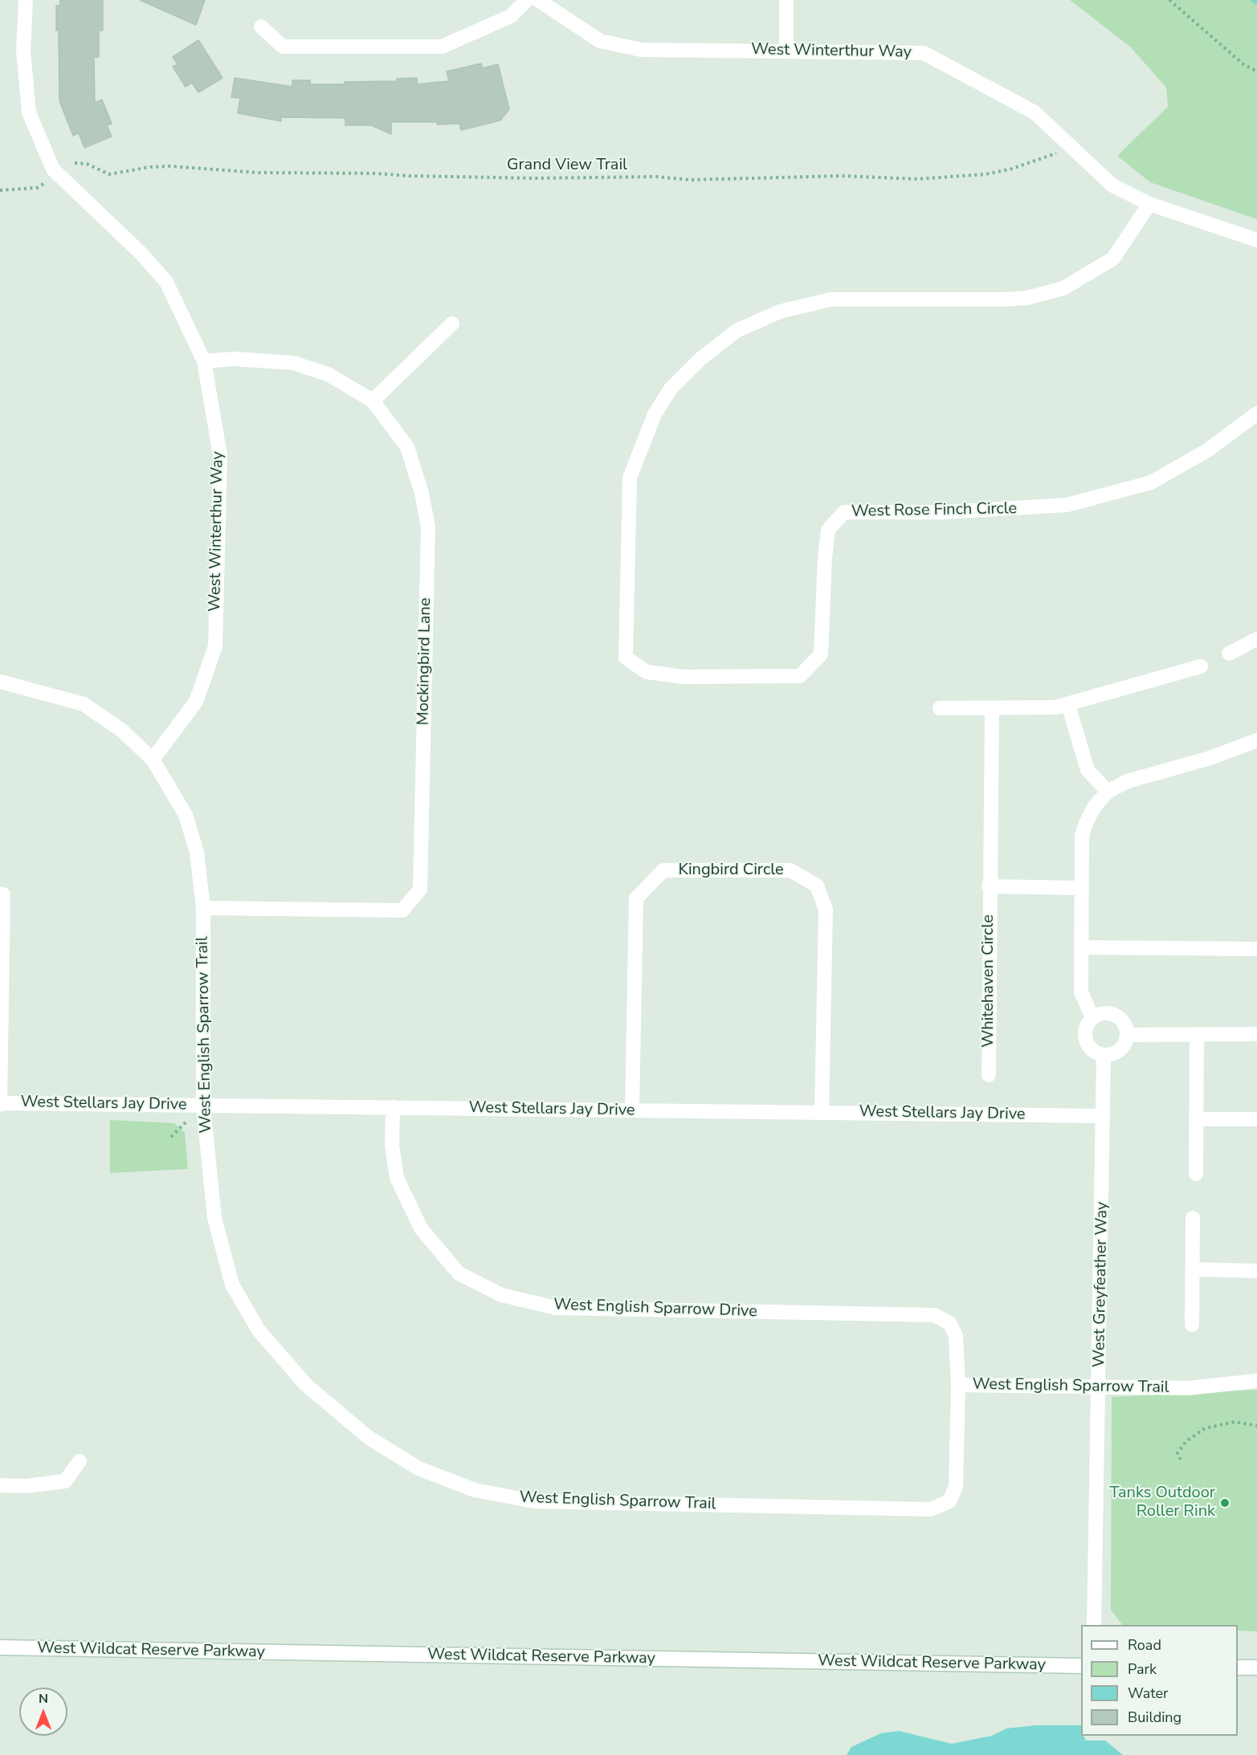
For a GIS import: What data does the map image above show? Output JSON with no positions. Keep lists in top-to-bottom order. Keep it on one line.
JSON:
{"streets":{"street":["West Winterthur Way","West Rose Finch Circle","Mockingbird Lane","Kingbird Circle","Whitehaven Circle","West English Sparrow Trail","West Stellars Jay Drive","West Greyfeather Way","West English Sparrow Drive","West Wildcat Reserve Parkway"],"path":["Grand View Trail"]},"crossings":[["West Winterthur Way","West Rose Finch Circle"],["West Winterthur Way","Mockingbird Lane"],["West Winterthur Way","West English Sparrow Trail"],["Mockingbird Lane","West English Sparrow Trail"],["Kingbird Circle","West Stellars Jay Drive"],["West English Sparrow Trail","West Stellars Jay Drive"],["West English Sparrow Trail","West Greyfeather Way"],["West English Sparrow Trail","West English Sparrow Drive"],["West Stellars Jay Drive","West Greyfeather Way"],["West Stellars Jay Drive","West English Sparrow Drive"]],"places":["Tanks Outdoor Roller Rink"],"legend":["Road","Park","Water","Building"],"north":"top"}
